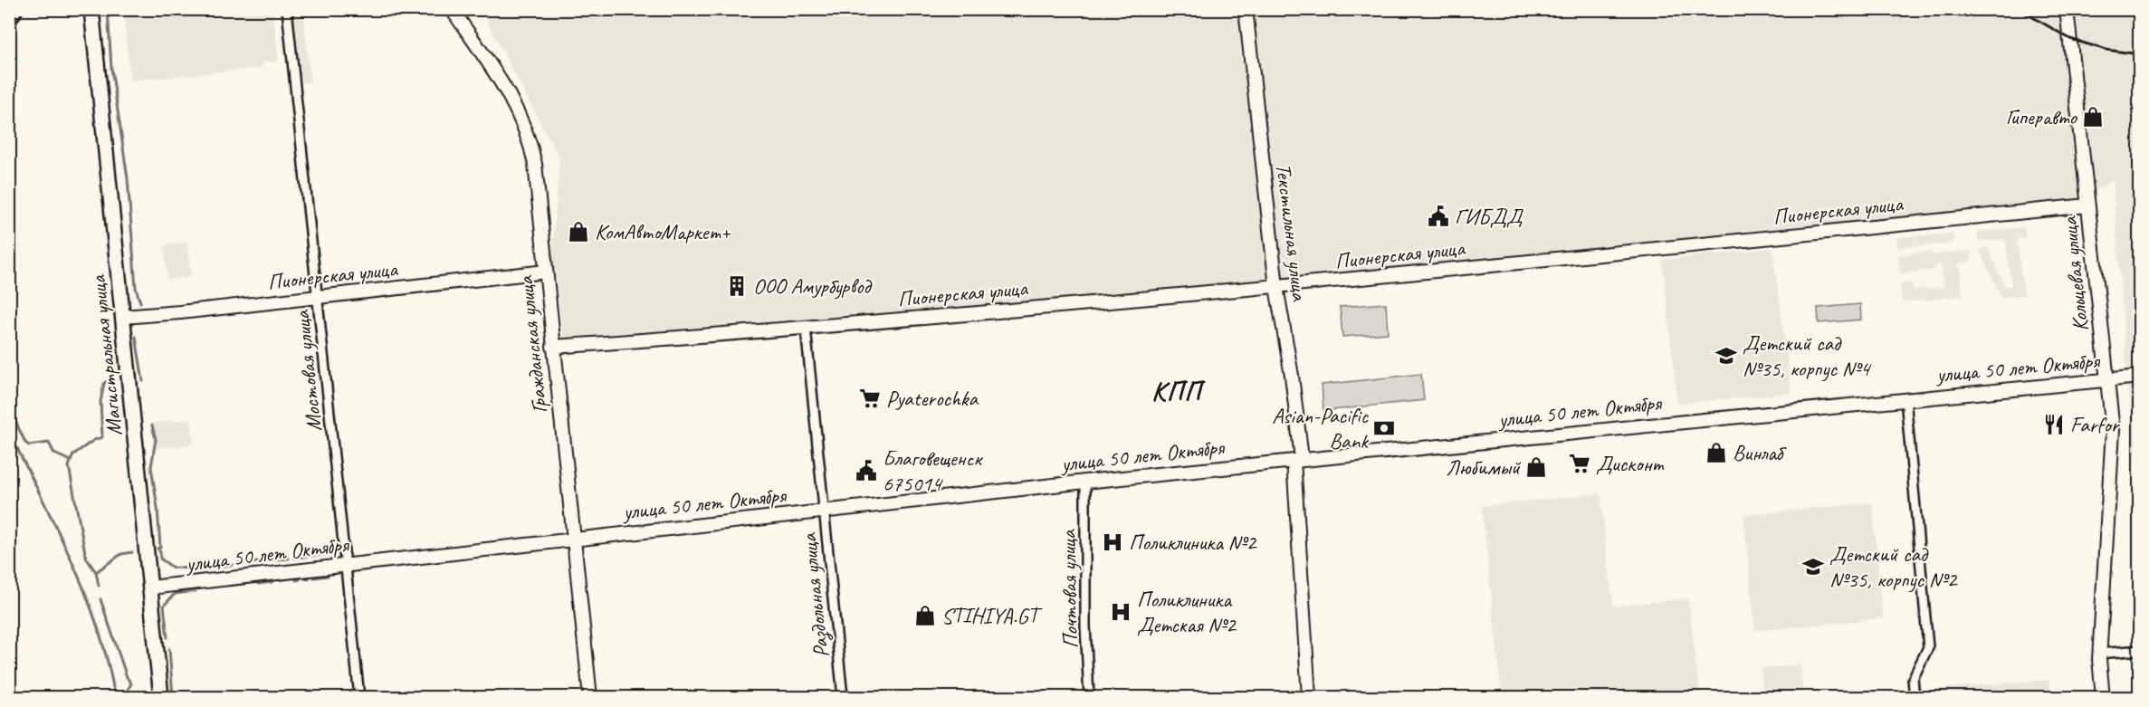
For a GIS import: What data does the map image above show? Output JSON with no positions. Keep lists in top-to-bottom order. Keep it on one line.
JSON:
{"streets":{"main road":["Магистральная улица"],"street":["Пионерская улица","Текстильная улица","Кольцевая улица","Гражданская улица","улица 50 лет Октября","Мостовая улица","Почтовая улица","Раздольная улица"]},"crossings":[["Пионерская улица","Текстильная улица"],["Пионерская улица","Кольцевая улица"],["Пионерская улица","Гражданская улица"],["Пионерская улица","Магистральная улица"],["Пионерская улица","Мостовая улица"],["Пионерская улица","Раздольная улица"],["Текстильная улица","улица 50 лет Октября"],["Кольцевая улица","улица 50 лет Октября"],["Гражданская улица","улица 50 лет Октября"],["Магистральная улица","улица 50 лет Октября"],["улица 50 лет Октября","Мостовая улица"],["улица 50 лет Октября","Почтовая улица"],["улица 50 лет Октября","Раздольная улица"]],"districts":["КПП"],"places":{"shop":["Гиперавто","КомАвтоМаркет+","Винлаб","Любимый","STIHIYA.GT"],"public building":["ГИБДД","Благовещенск 675014"],"building":["ООО Амурбурвод"],"school or university":["Детский сад №35, корпус №4","Детский сад №35, корпус №2"],"supermarket":["Pyaterochka","Дисконт"],"restaurant":["Farfor"],"bank":["Asian-Pacific Bank"],"hospital":["Поликлиника №2","Поликлиника Детская №2"]}}
